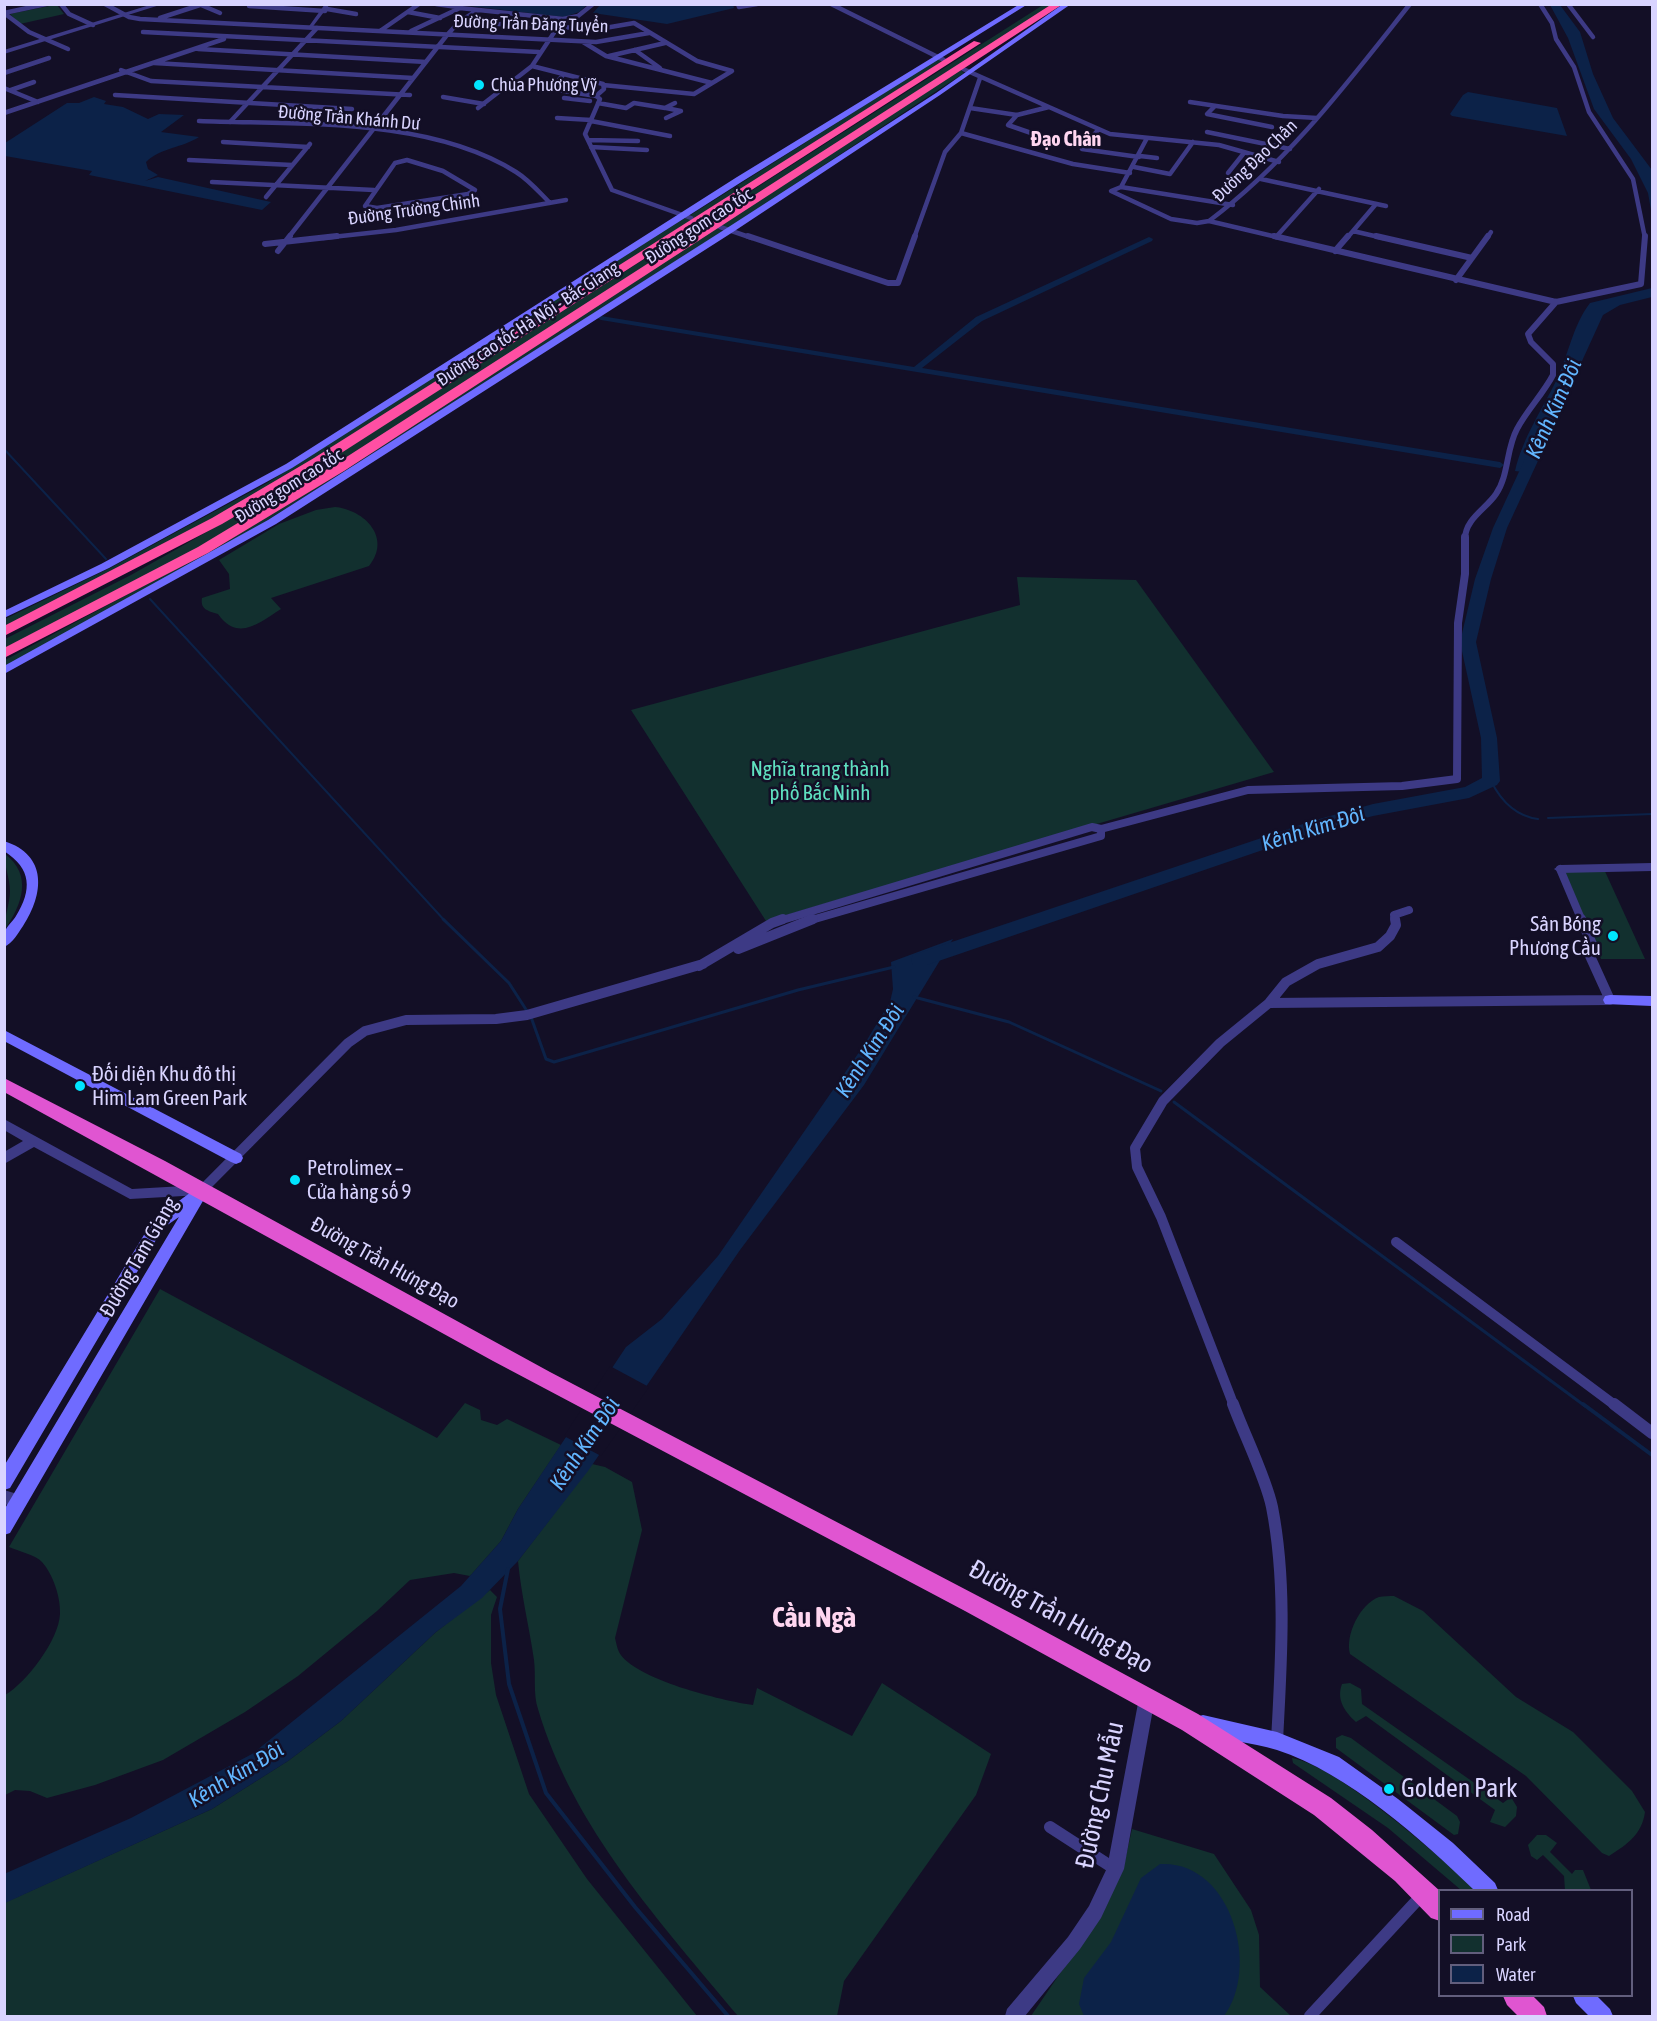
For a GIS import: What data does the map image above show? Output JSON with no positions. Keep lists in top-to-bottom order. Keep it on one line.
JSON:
{"streets":{"highway":["Đường cao tốc Hà Nội - Bắc Giang","Đường Trần Hưng Đạo"],"main road":["Đường gom cao tốc","Đường Tam Giang"],"street":["Đường Trần Đăng Tuyển","Đường Trần Khánh Dư","Đường Đạo Chân","Đường Trường Chinh","Đường Chu Mẫu"]},"crossings":[["Đường Trần Khánh Dư","Đường Trường Chinh"],["Đường Tam Giang","Đường Trần Hưng Đạo"],["Đường Trần Hưng Đạo","Đường Chu Mẫu"]],"districts":["Đạo Chân","Cầu Ngà"],"water":["Kênh Kim Đôi"],"parks":["Nghĩa trang thành phố Bắc Ninh"],"places":["Chùa Phương Vỹ","Sân Bóng Phương Cầu","Đối diện Khu đô thị Him Lam Green Park","Petrolimex – Cửa hàng số 9","Golden Park"],"legend":["Road","Park","Water"]}
